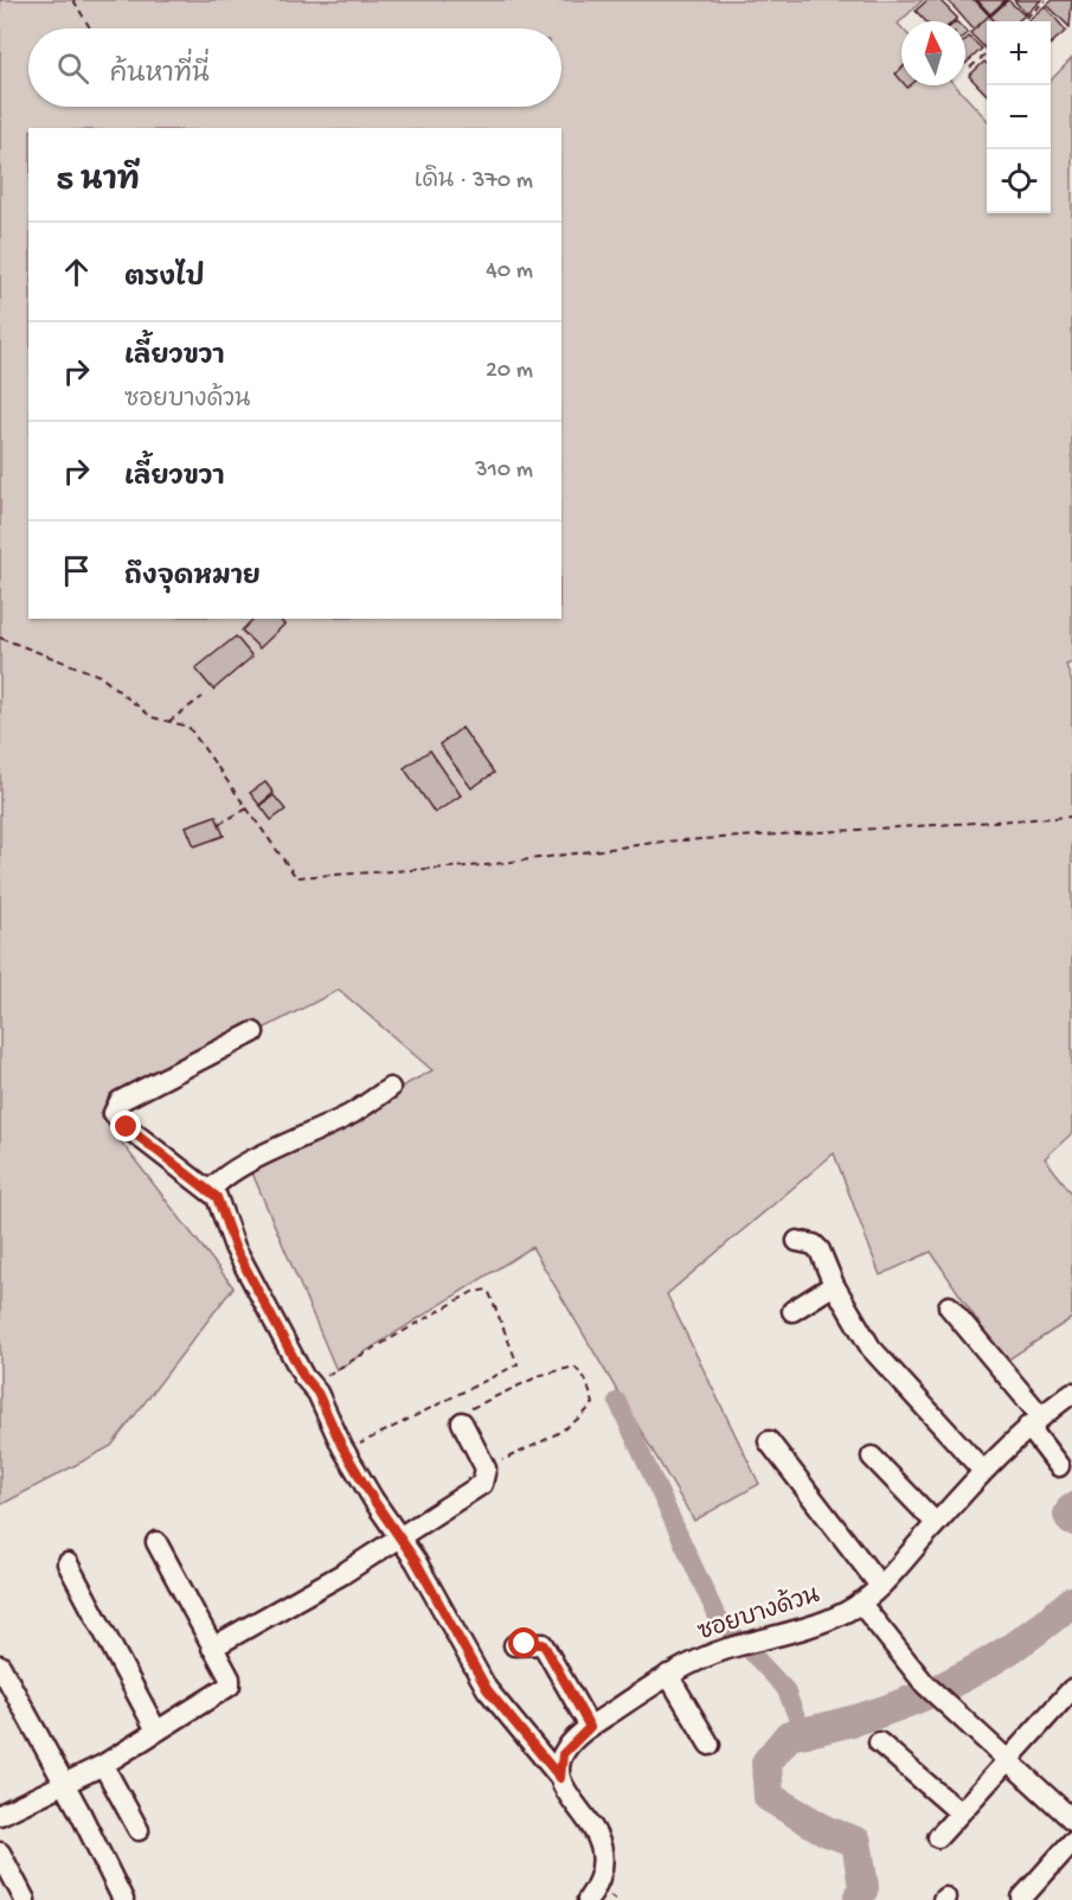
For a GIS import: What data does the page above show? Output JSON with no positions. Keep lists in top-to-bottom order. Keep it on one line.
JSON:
{"streets":{"street":["ซอยบางด้วน"]},"north":"top","page":{"map_buttons":["+","−"],"search":"ค้นหาที่นี่","heading":["5 นาที","เดิน · 370 m"],"list":[["ตรงไป","40 m"],["เลี้ยวขวา","ซอยบางด้วน","20 m"],["เลี้ยวขวา","310 m"],"ถึงจุดหมาย"]}}
